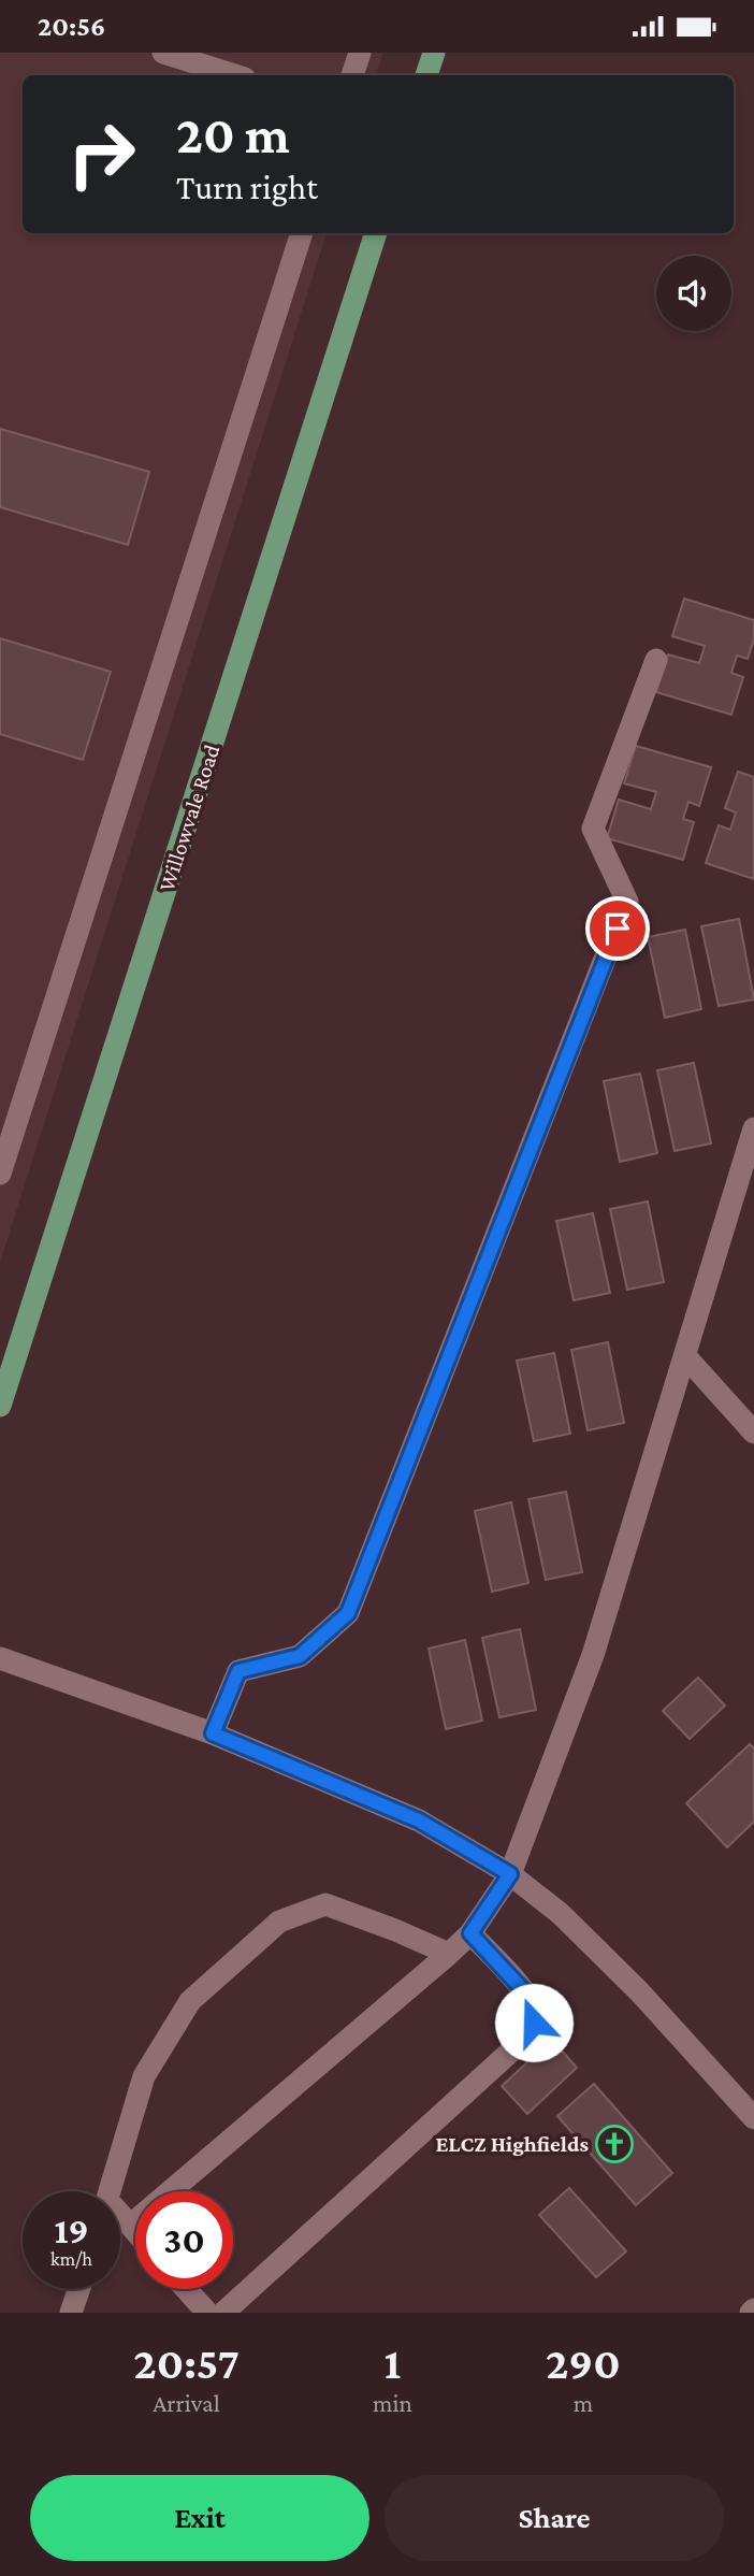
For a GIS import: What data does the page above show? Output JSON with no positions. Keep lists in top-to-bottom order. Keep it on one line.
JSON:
{"streets":{"main road":["Willowvale Road"]},"places":{"church":["ELCZ Highfields"]},"page":{"status":"20:56","turn":["20 m","Turn right"],"speed":"19 km/h","limit":"30","eta":["20:57","Arrival","1","min","290","m"],"buttons":["Exit","Share"]}}
